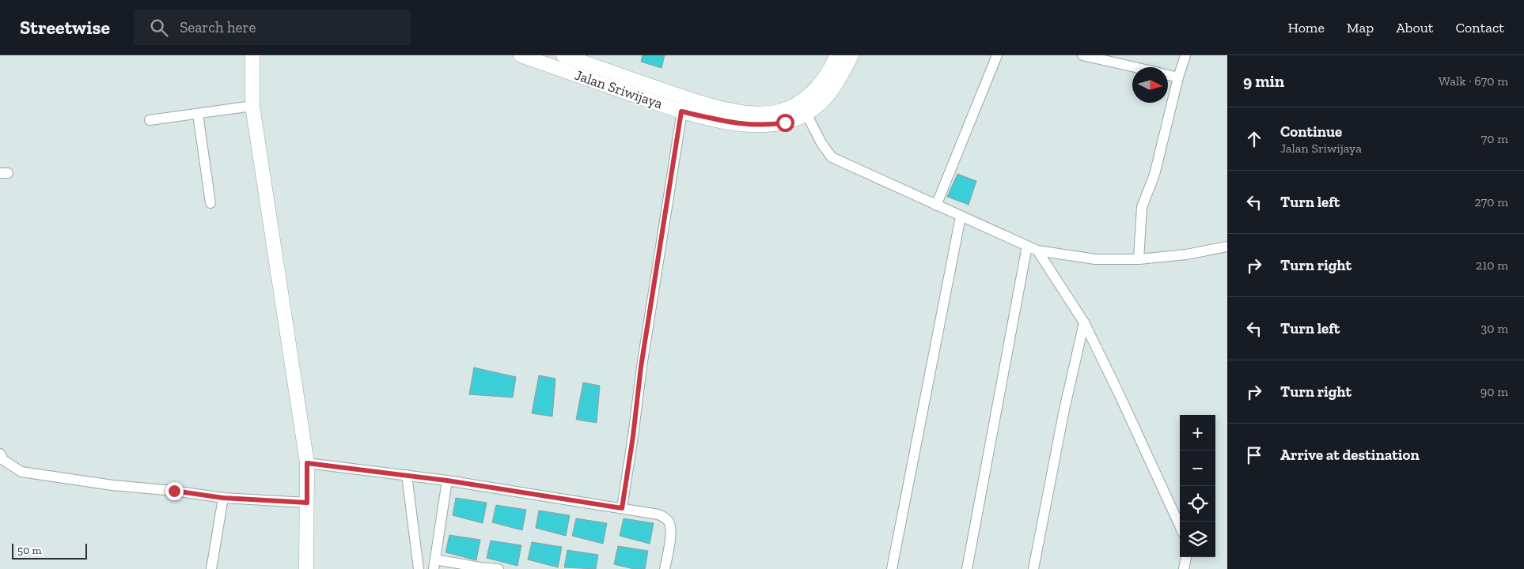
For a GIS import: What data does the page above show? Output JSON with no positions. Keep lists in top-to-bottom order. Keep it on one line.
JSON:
{"streets":{"main road":["Jalan Sriwijaya"]},"scale_bar":"50 m","north":"right","page":{"header":"Streetwise","search":"Search here","nav":["Home","Map","About","Contact"],"heading":["9 min","Walk · 670 m"],"list":[["Continue","Jalan Sriwijaya","70 m"],["Turn left","270 m"],["Turn right","210 m"],["Turn left","30 m"],["Turn right","90 m"],"Arrive at destination"],"map_buttons":["+","−"],"scale":"50 m"}}
